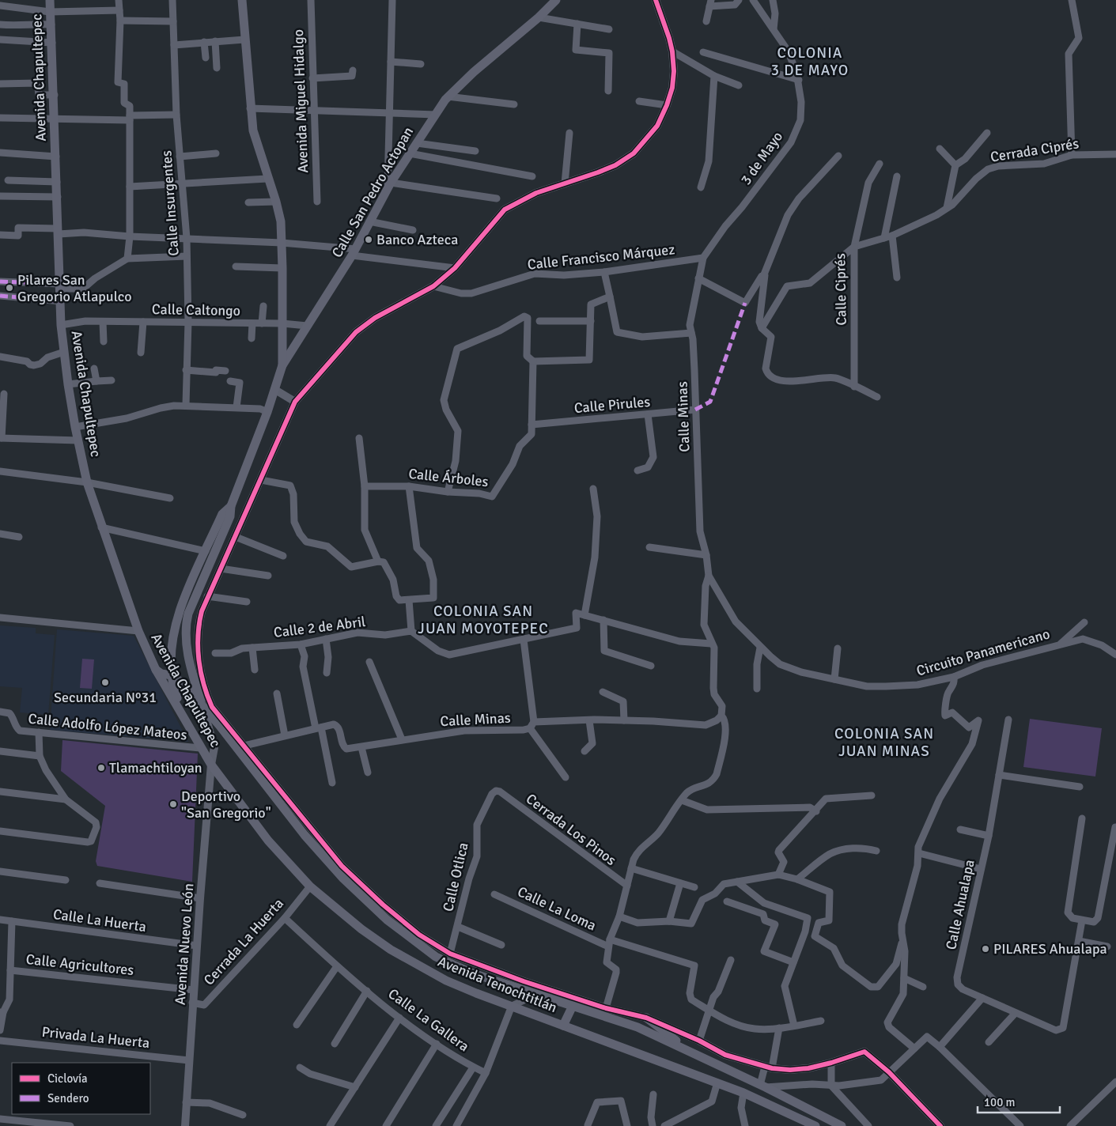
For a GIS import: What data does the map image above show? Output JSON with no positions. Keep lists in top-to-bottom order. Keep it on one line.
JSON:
{"streets":{"main road":["Avenida Chapultepec","Calle San Pedro Actopan","Avenida Tenochtitlán"],"street":["Avenida Miguel Hidalgo","Cerrada Ciprés","3 de Mayo","Calle Insurgentes","Calle Francisco Márquez","Calle Ciprés","Calle Caltongo","Calle Pirules","Calle Minas","Calle Árboles","Calle 2 de Abril","Circuito Panamericano","Calle Adolfo López Mateos","Cerrada Los Pinos","Calle Otlica","Calle Ahualapa","Calle La Loma","Calle La Huerta","Cerrada La Huerta","Avenida Nuevo León","Calle Agricultores","Calle La Gallera","Privada La Huerta"]},"crossings":[["Avenida Chapultepec","Calle Caltongo"],["Avenida Chapultepec","Calle Adolfo López Mateos"],["Avenida Chapultepec","Avenida Nuevo León"],["Avenida Chapultepec","Avenida Tenochtitlán"],["Cerrada Ciprés","Calle Ciprés"],["3 de Mayo","Calle Francisco Márquez"],["3 de Mayo","Calle Minas"],["Calle San Pedro Actopan","Calle Caltongo"],["Calle Insurgentes","Calle Caltongo"],["Calle Francisco Márquez","Calle Minas"],["Calle Francisco Márquez","Avenida Nuevo León"],["Calle Pirules","Calle Minas"],["Calle Pirules","Calle Árboles"],["Calle Minas","Circuito Panamericano"],["Calle Minas","Calle La Loma"],["Circuito Panamericano","Calle La Loma"],["Cerrada Los Pinos","Calle Otlica"],["Cerrada Los Pinos","Calle La Loma"],["Calle La Huerta","Avenida Nuevo León"],["Cerrada La Huerta","Avenida Nuevo León"],["Cerrada La Huerta","Avenida Tenochtitlán"],["Cerrada La Huerta","Calle La Gallera"],["Avenida Nuevo León","Calle Agricultores"],["Avenida Nuevo León","Avenida Tenochtitlán"],["Avenida Nuevo León","Privada La Huerta"]],"districts":["COLONIA 3 DE MAYO","COLONIA SAN JUAN MOYOTEPEC","COLONIA SAN JUAN MINAS"],"places":["Banco Azteca","Pilares San Gregorio Atlapulco","Secundaria Nº31","Tlamachtiloyan","Deportivo \"San Gregorio\"","PILARES Ahualapa"],"legend":["Ciclovía","Sendero"],"scale_bar":"100 m"}
